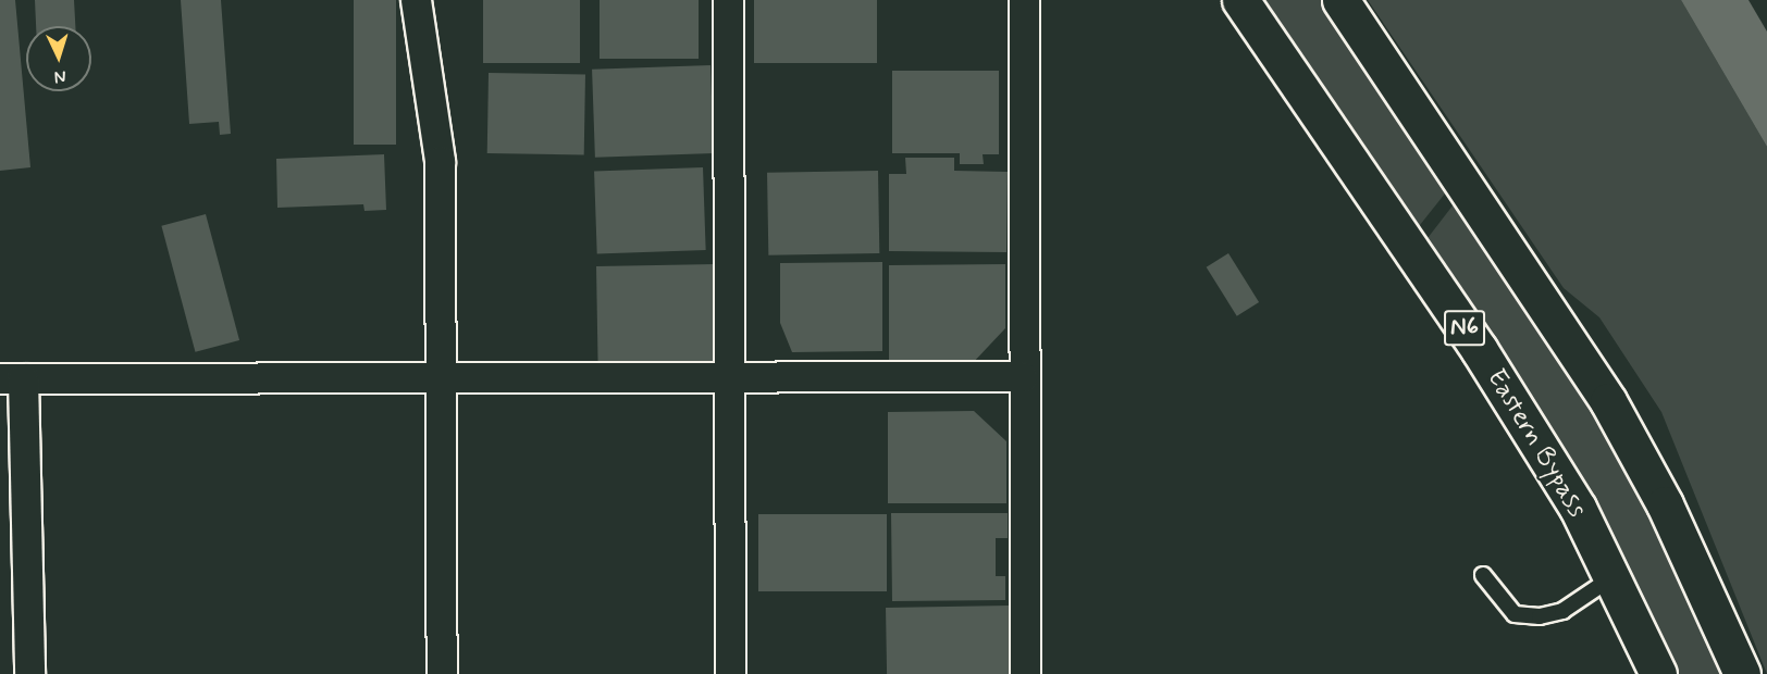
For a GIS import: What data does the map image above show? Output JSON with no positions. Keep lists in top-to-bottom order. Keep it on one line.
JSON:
{"streets":{"highway":["N6","Eastern Bypass"]},"north":"bottom"}
